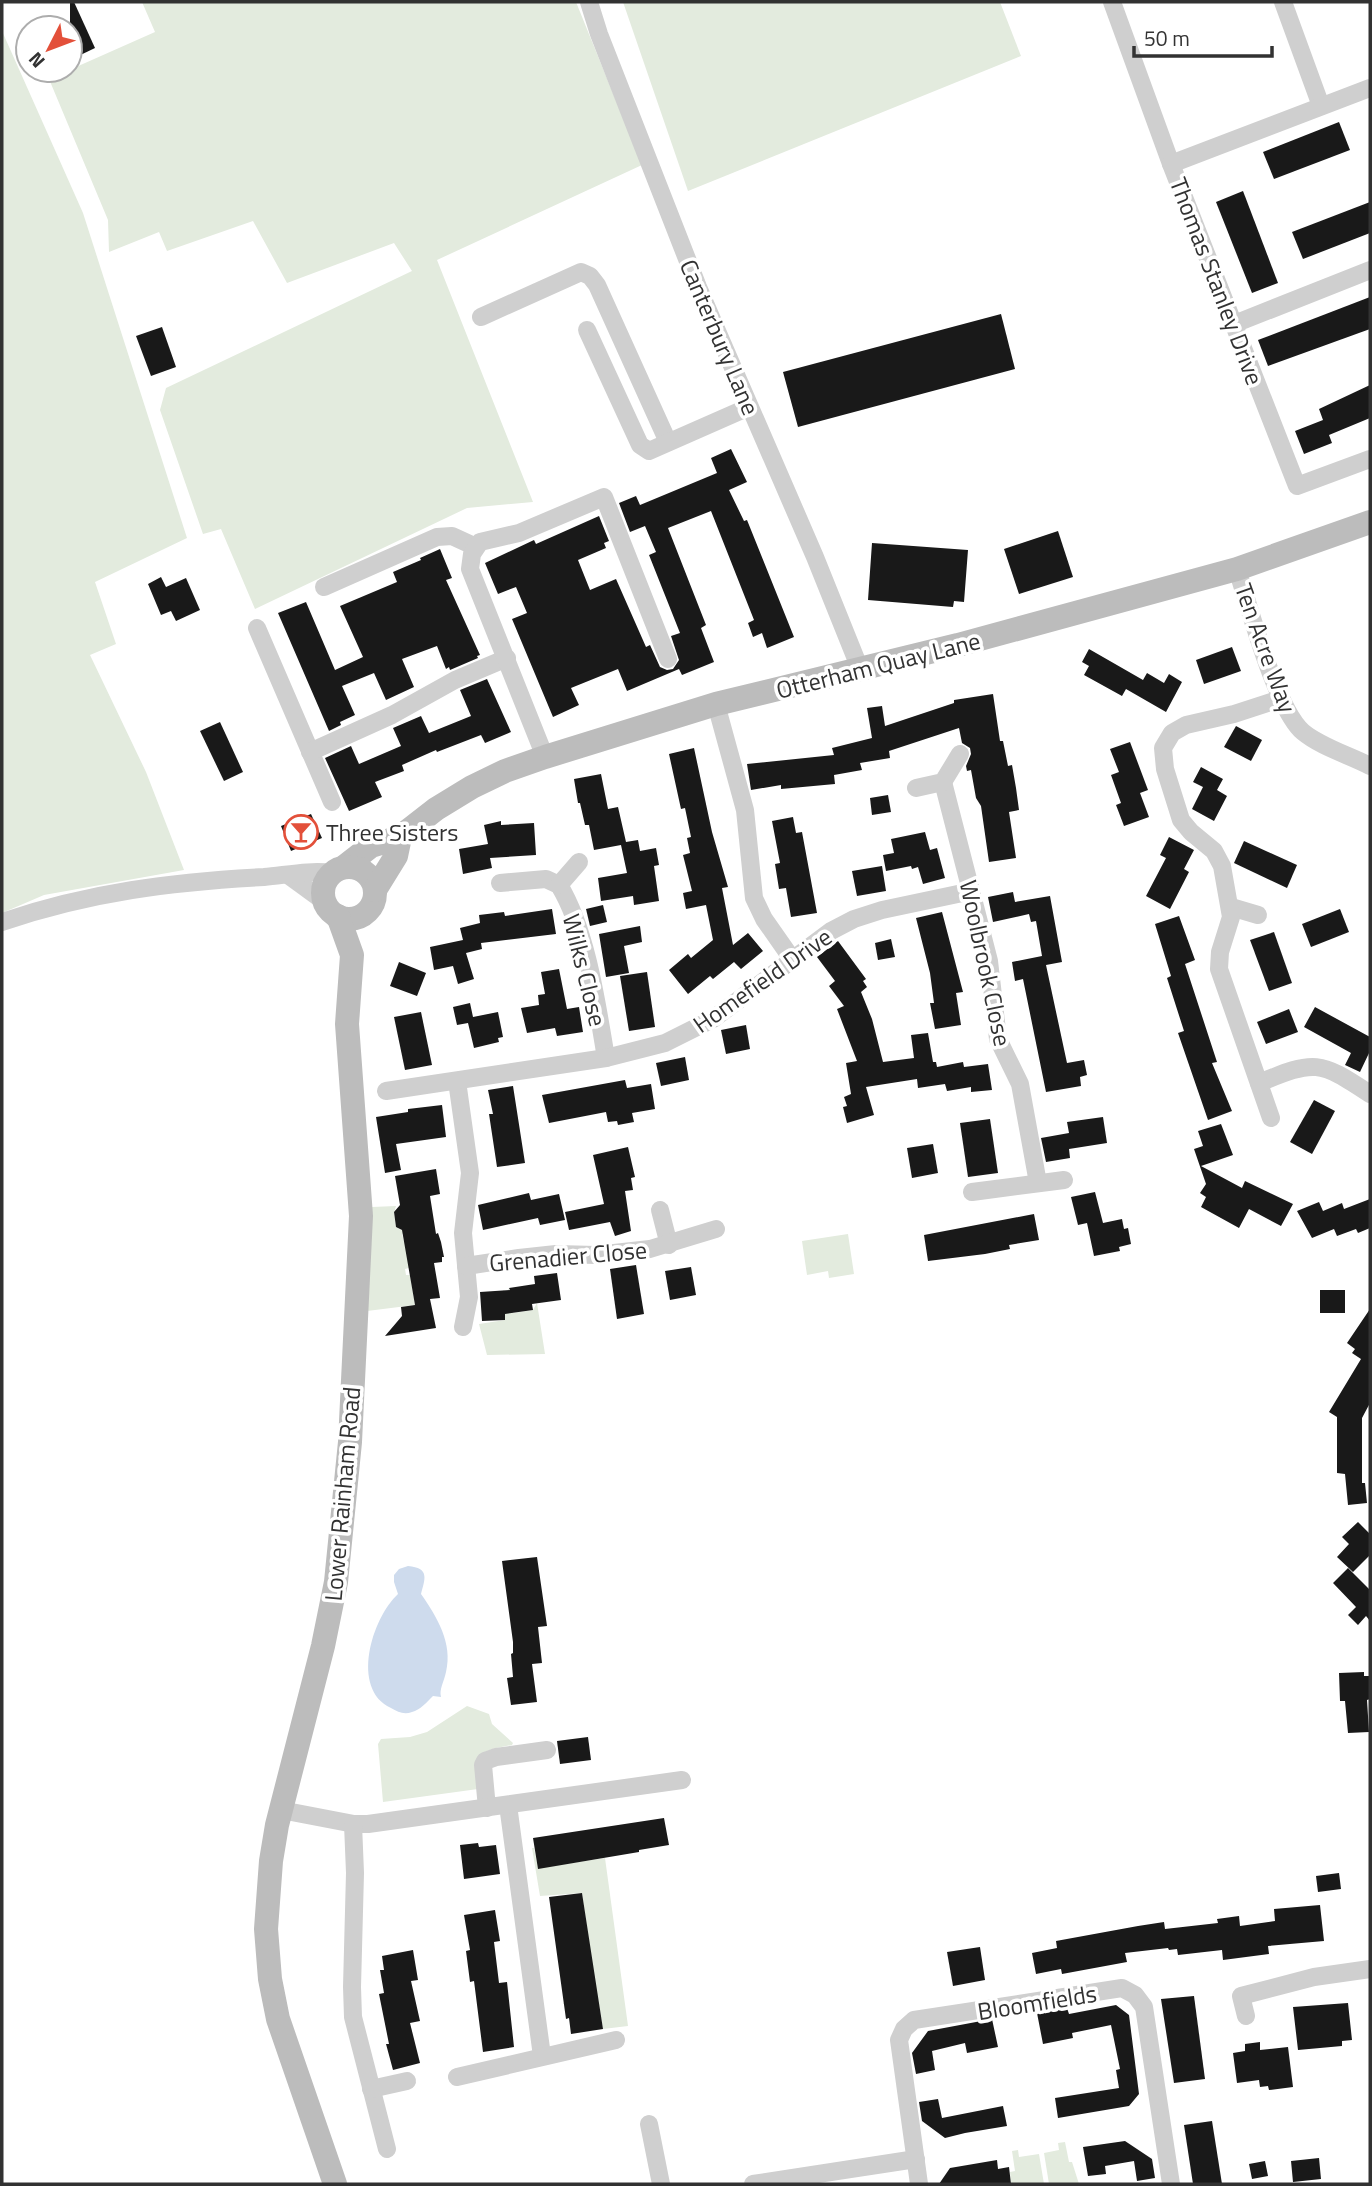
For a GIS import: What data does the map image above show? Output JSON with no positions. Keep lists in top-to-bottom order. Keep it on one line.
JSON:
{"streets":{"street":["Thomas Stanley Drive","Canterbury Lane","Ten Acre Way","Otterham Quay Lane","Woolbrook Close","Wilks Close","Homefield Drive","Grenadier Close","Lower Rainham Road","Bloomfields"]},"crossings":[["Canterbury Lane","Otterham Quay Lane"],["Ten Acre Way","Otterham Quay Lane"],["Otterham Quay Lane","Lower Rainham Road"],["Woolbrook Close","Homefield Drive"],["Wilks Close","Homefield Drive"],["Homefield Drive","Grenadier Close"]],"places":{"bar":["Three Sisters"]},"scale_bar":"50 m","north":"bottom left"}
